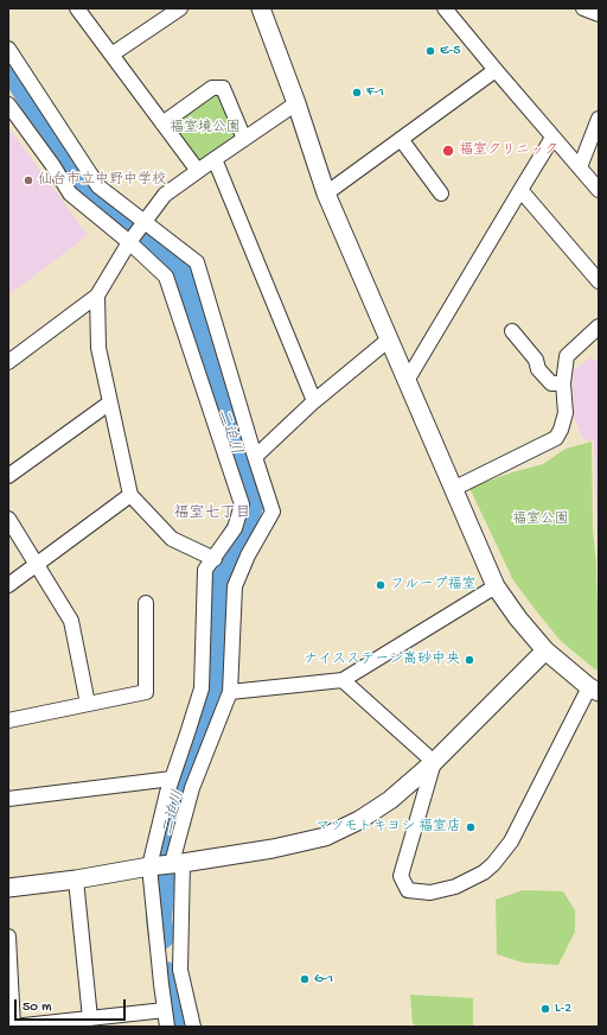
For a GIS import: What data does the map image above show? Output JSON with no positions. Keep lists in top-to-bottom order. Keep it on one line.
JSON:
{"districts":["福室七丁目"],"water":["二迫川"],"parks":["福室境公園","福室公園"],"places":["E-5","F-1","福室クリニック","仙台市立中野中学校","フループ福室","ナイスステージ高砂中央","マツモトキヨシ 福室店","G-1","L-2"],"scale_bar":"50 m"}
